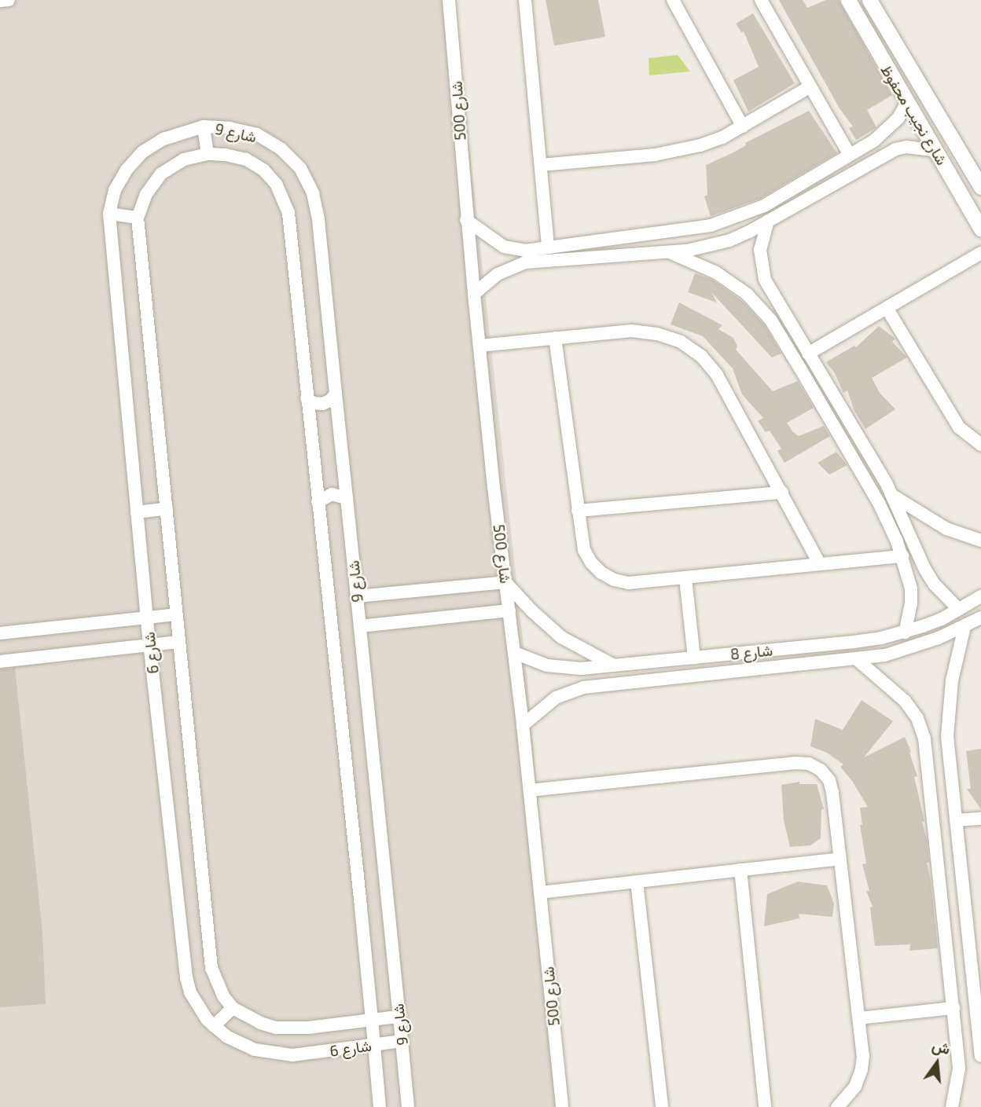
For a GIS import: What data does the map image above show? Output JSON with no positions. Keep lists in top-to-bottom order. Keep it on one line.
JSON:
{"streets":{"street":["شارع 500","شارع نجيب محفوظ","شارع 9","شارع 8","شارع 6"]},"crossings":[["شارع 500","شارع 8"],["شارع 9","شارع 6"]],"north":"top"}
